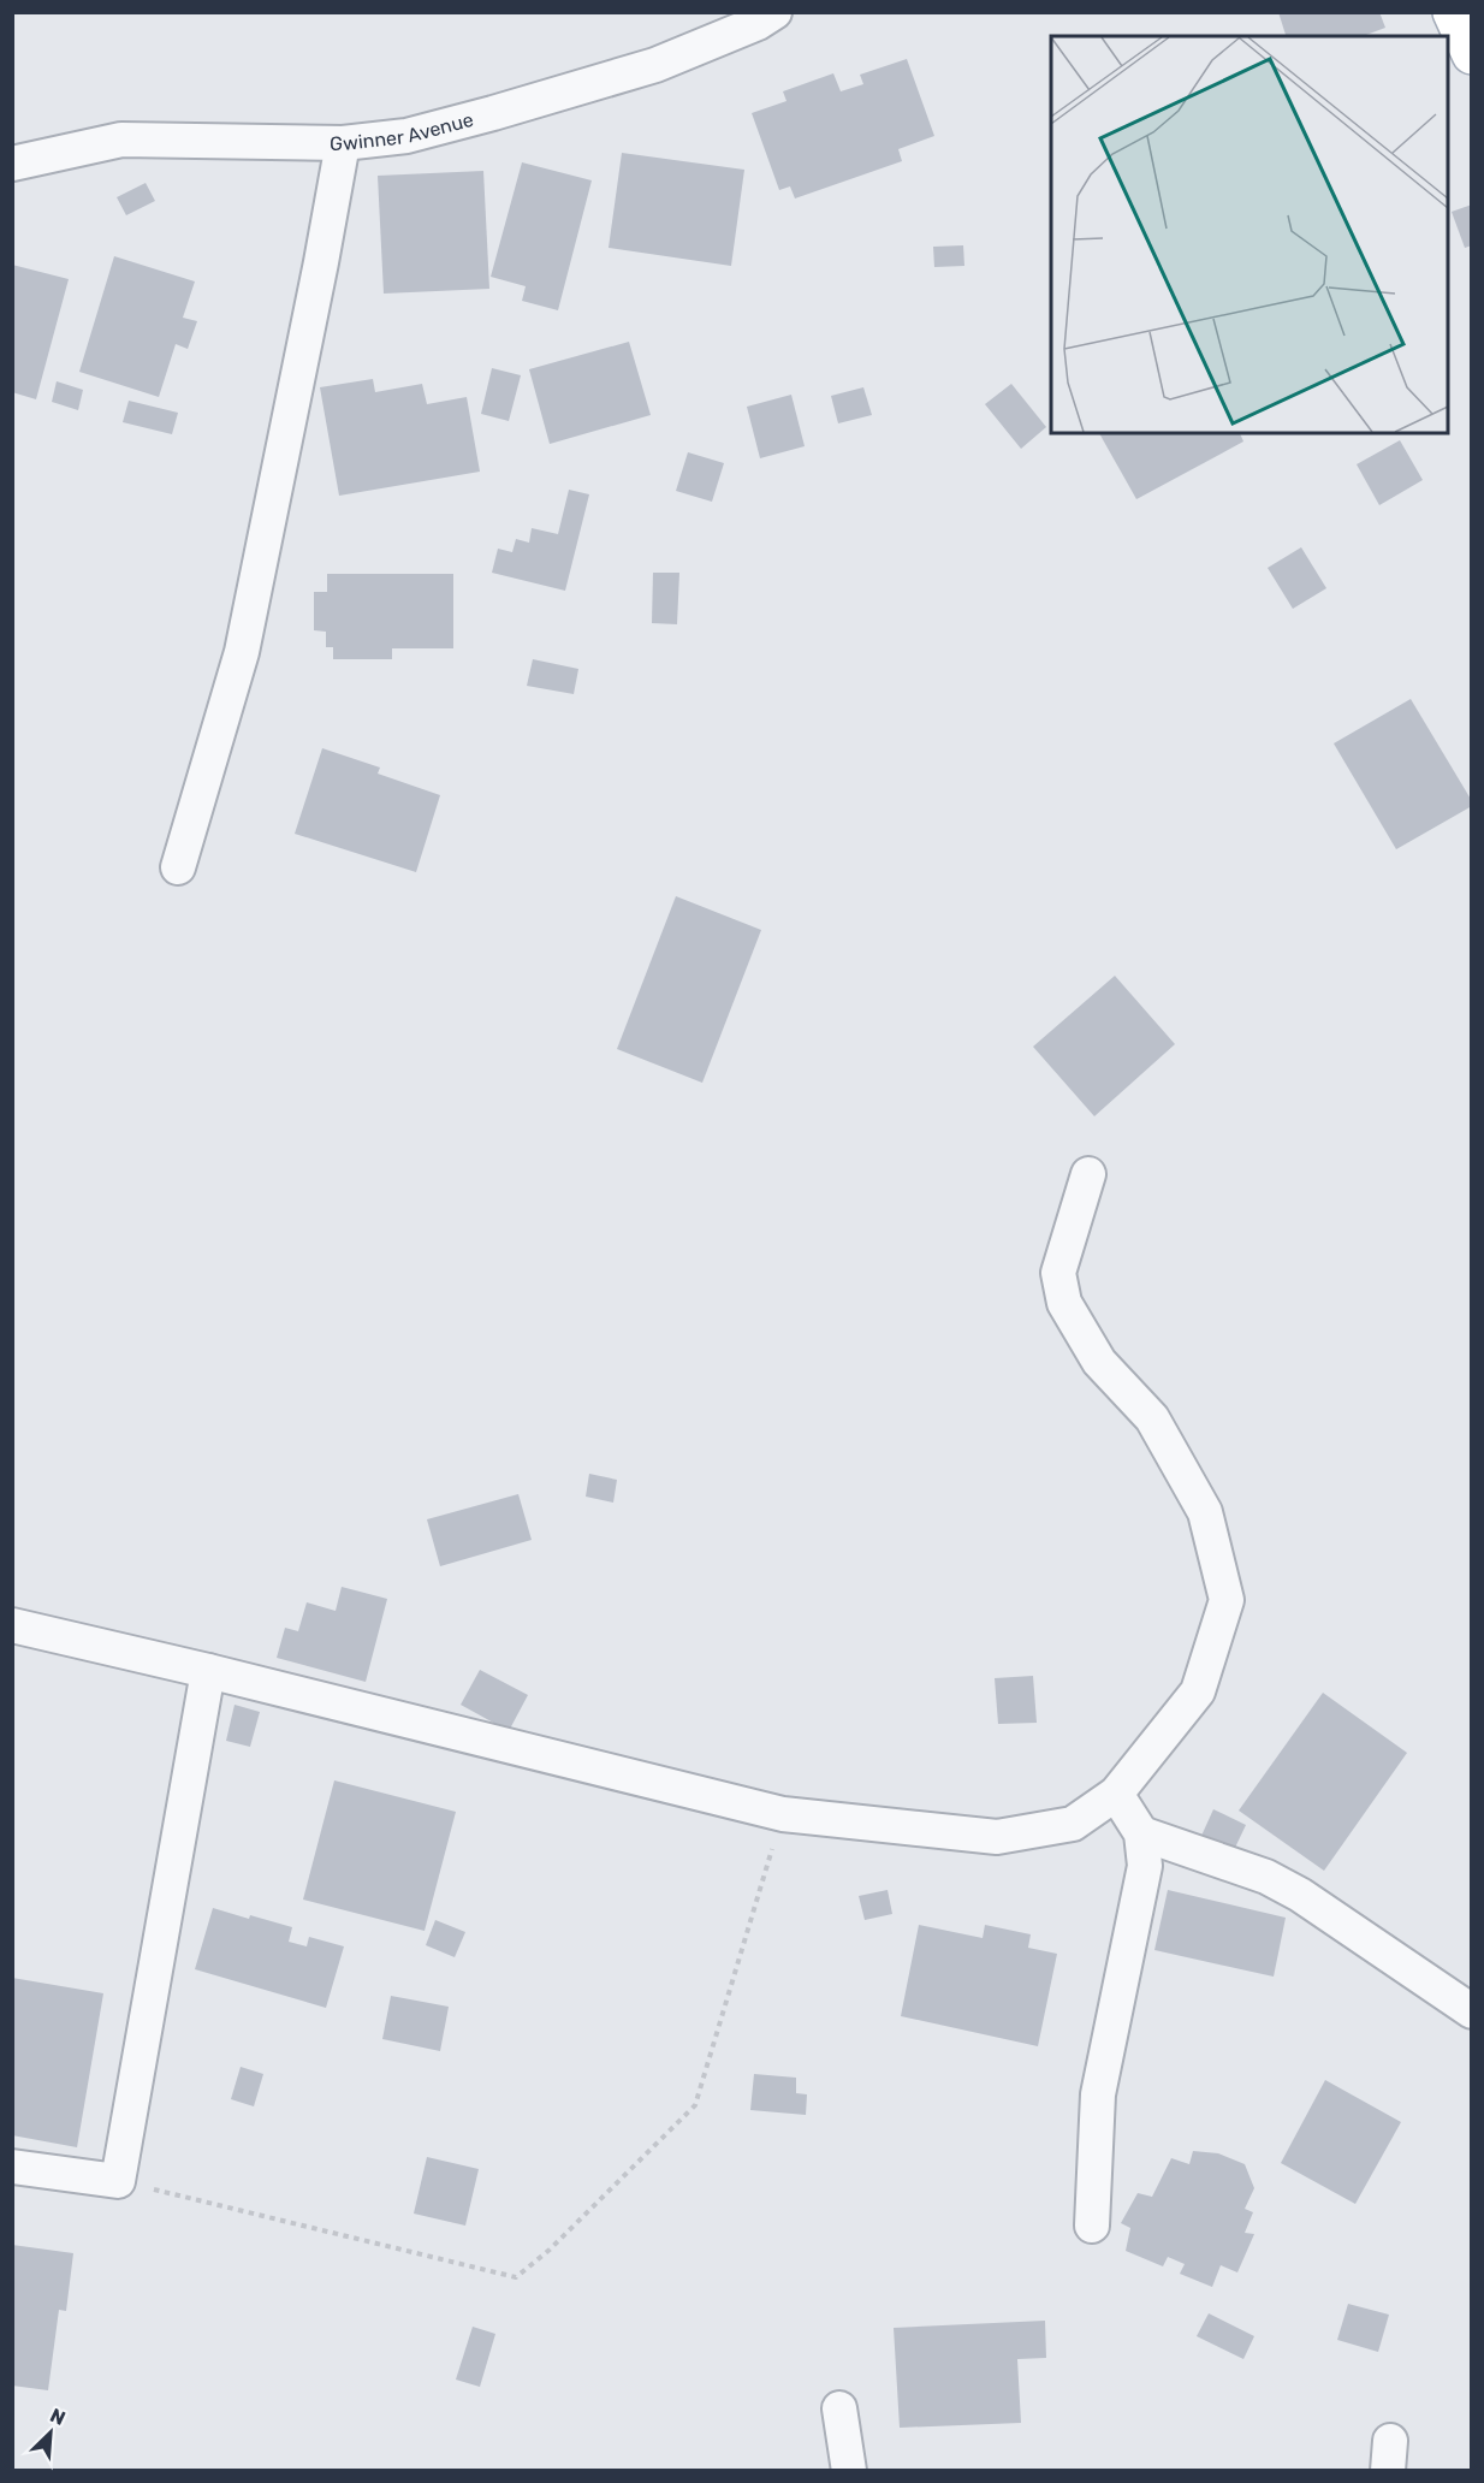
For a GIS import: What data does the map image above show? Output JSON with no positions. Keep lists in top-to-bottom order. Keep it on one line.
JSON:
{"streets":{"street":["Gwinner Avenue"]},"north":"top right"}
